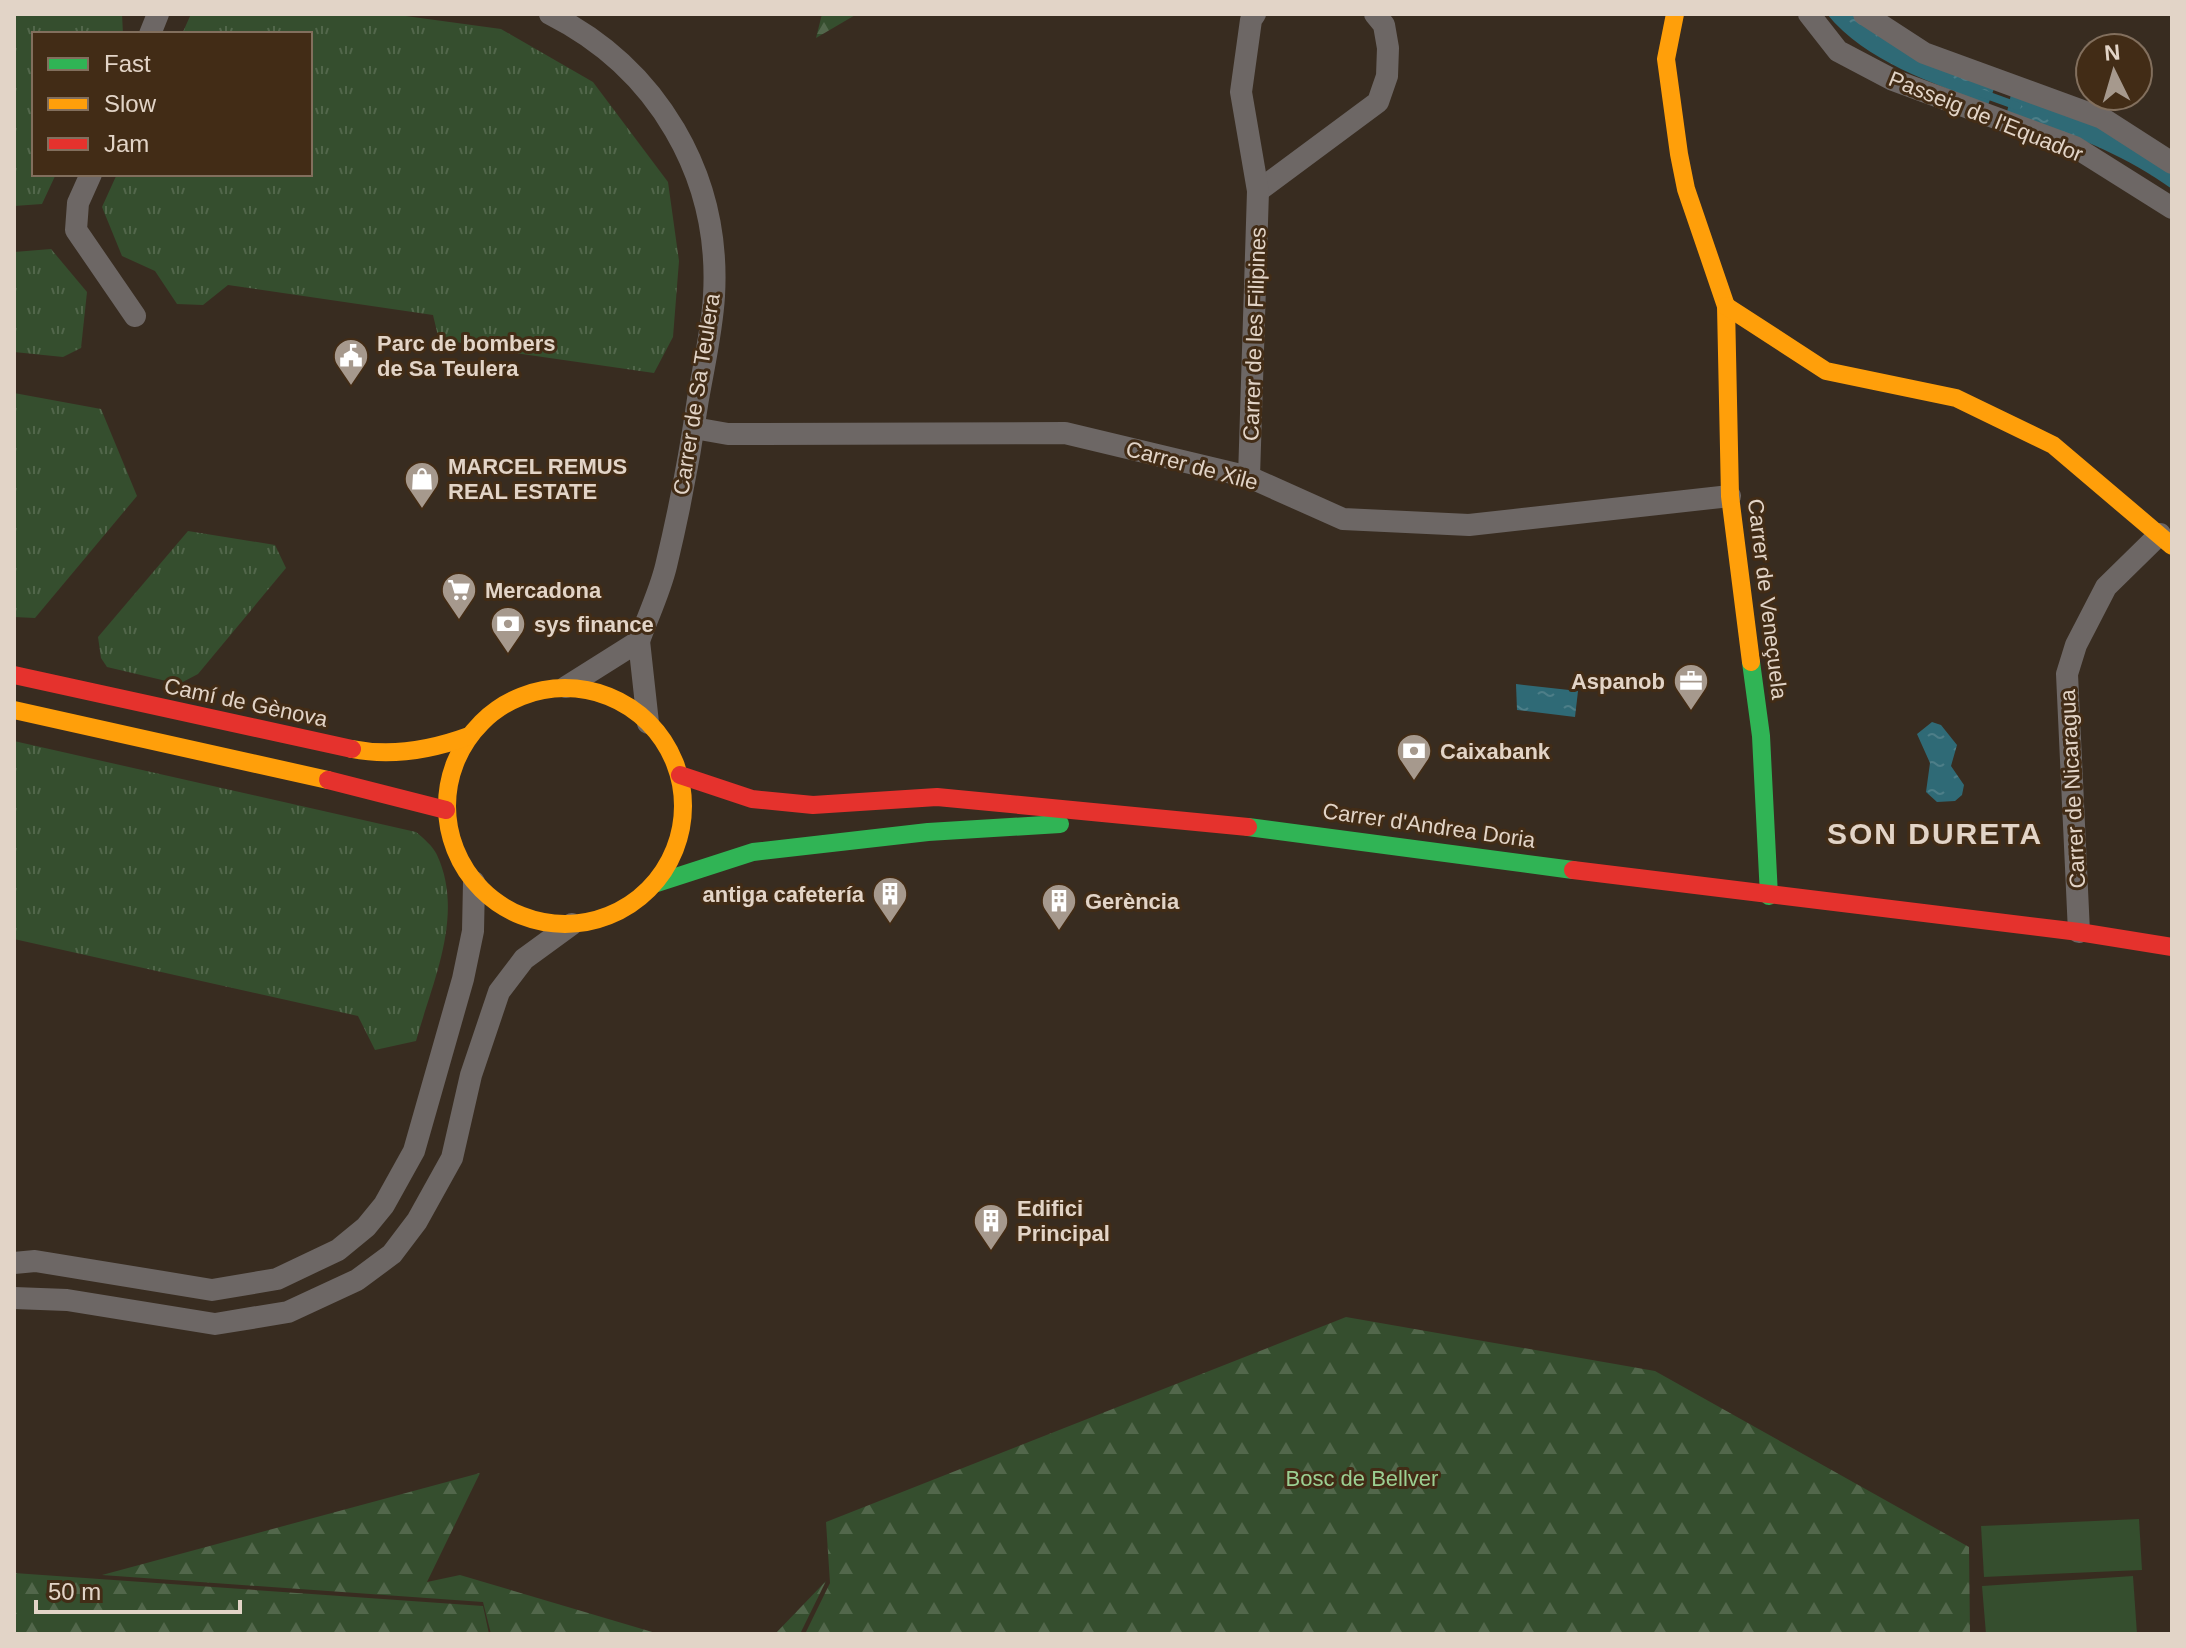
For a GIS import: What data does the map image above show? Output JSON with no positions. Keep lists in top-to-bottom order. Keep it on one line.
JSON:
{"streets":{"street":["Passeig de l'Equador","Carrer de les Filipines","Carrer de Sa Teulera","Carrer de Xile","Carrer de Veneçuela","Camí de Gènova","Carrer de Nicaragua","Carrer d'Andrea Doria"]},"crossings":[["Carrer de les Filipines","Carrer de Xile"],["Carrer de Sa Teulera","Carrer de Xile"],["Carrer de Sa Teulera","Camí de Gènova"],["Carrer de Sa Teulera","Carrer d'Andrea Doria"],["Carrer de Xile","Carrer de Veneçuela"],["Carrer de Veneçuela","Carrer d'Andrea Doria"],["Camí de Gènova","Carrer d'Andrea Doria"],["Carrer de Nicaragua","Carrer d'Andrea Doria"]],"districts":["SON DURETA"],"parks":["Bosc de Bellver"],"places":{"public building":["Parc de bombers de Sa Teulera"],"shop":["MARCEL REMUS REAL ESTATE"],"supermarket":["Mercadona"],"bank":["sys finance","Caixabank"],"office":["Aspanob"],"building":["antiga cafetería","Gerència","Edifici Principal"]},"legend":["Fast","Slow","Jam"],"scale_bar":"50 m","north":"top"}
